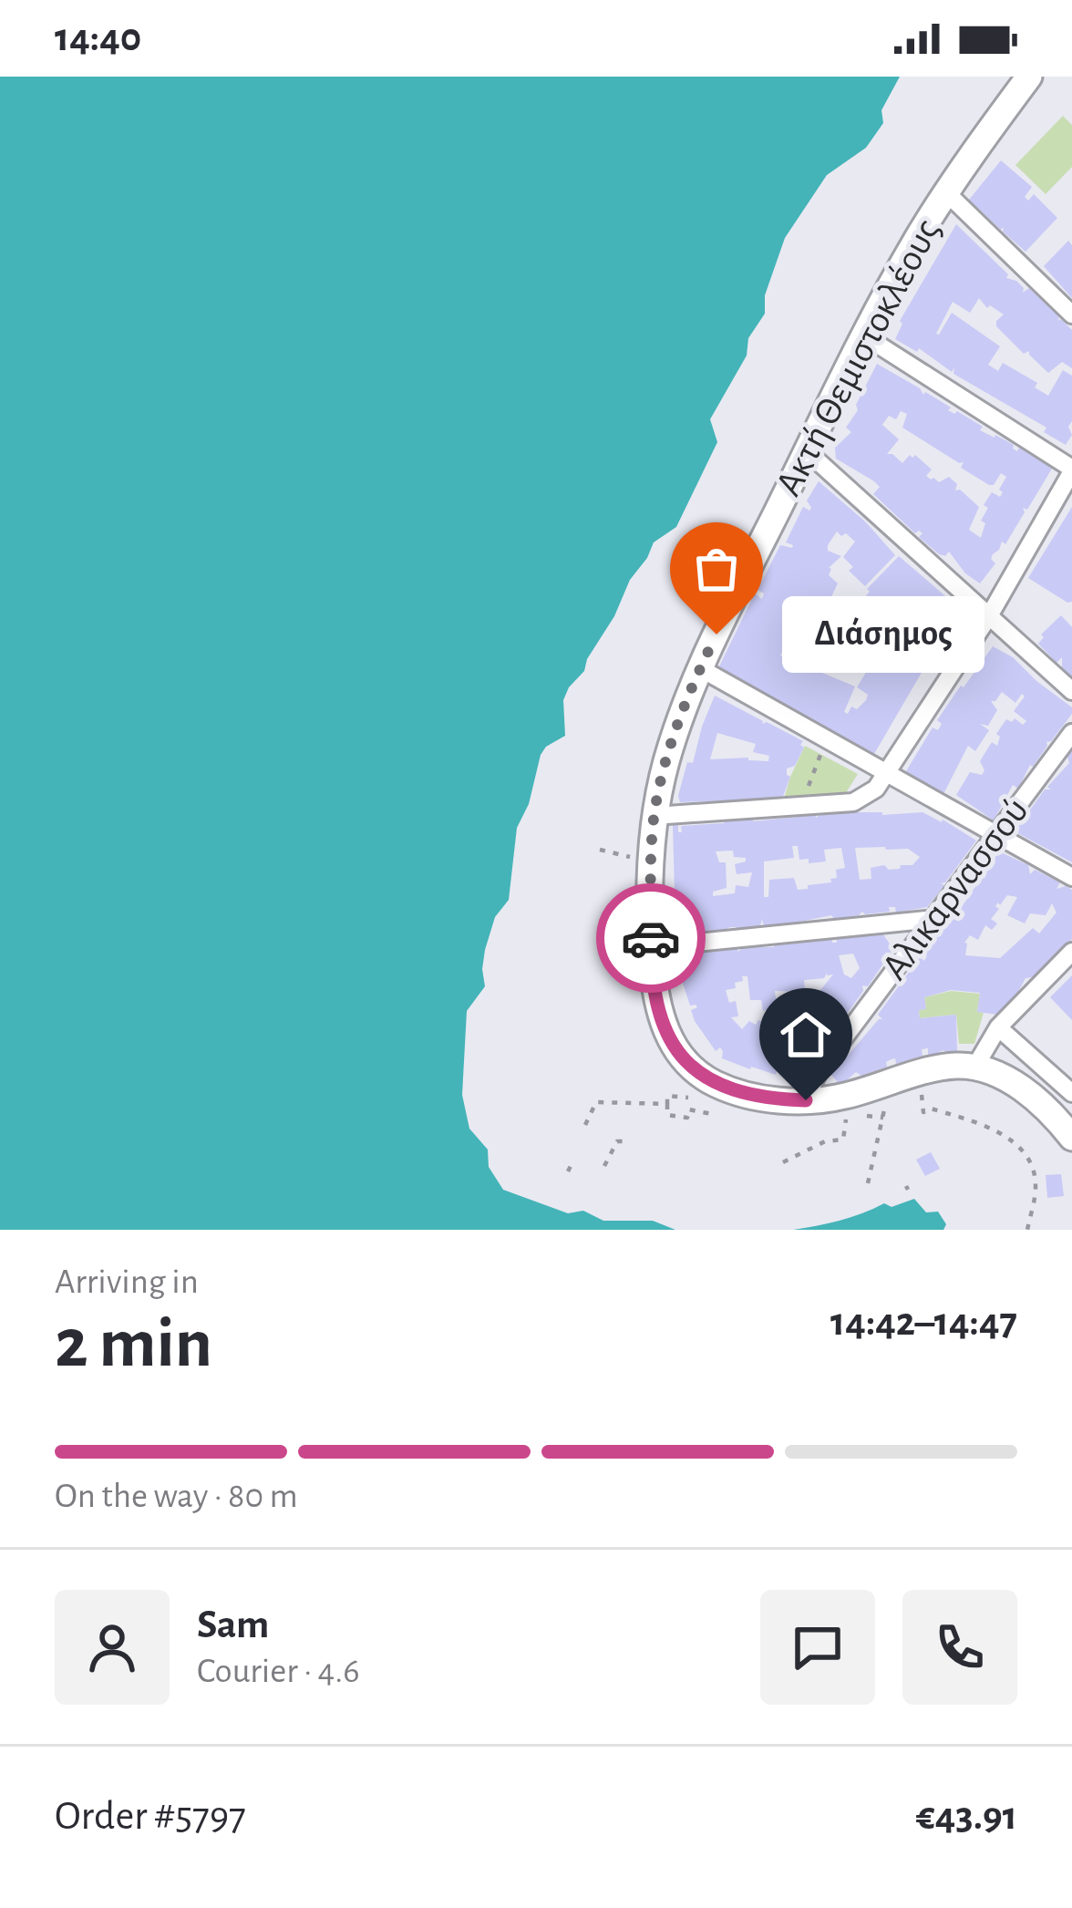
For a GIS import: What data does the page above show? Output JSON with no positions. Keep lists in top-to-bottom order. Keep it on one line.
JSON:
{"streets":{"main road":["Ακτή Θεμιστοκλέους"],"street":["Αλικαρνασσού"]},"crossings":[["Ακτή Θεμιστοκλέους","Αλικαρνασσού"]],"places":["Διάσημος"],"page":{"status":"14:40","bubble":"Διάσημος","heading":["2 min","Arriving in","14:42–14:47"],"panel":["Sam","Courier · 4.6","Order #5797","€43.91"],"bar":"On the way · 80 m"}}
